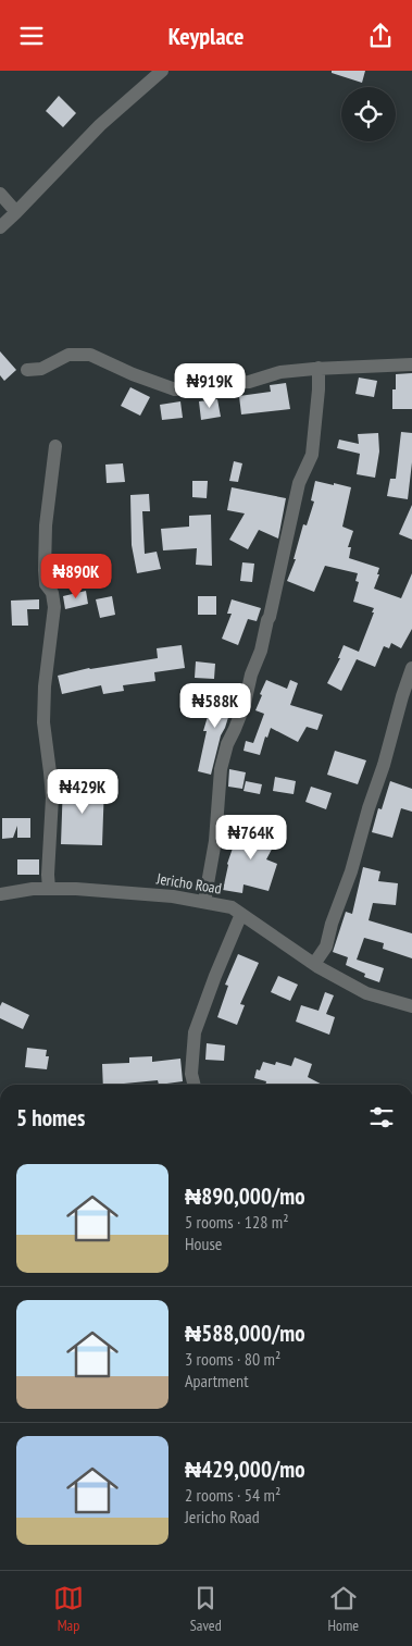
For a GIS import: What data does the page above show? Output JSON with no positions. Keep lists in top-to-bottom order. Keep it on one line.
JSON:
{"streets":{"street":["Jericho Road"]},"page":{"header":"Keyplace","price":["₦919K","₦890K","₦588K","₦429K","₦764K"],"heading":"5 homes","list":[{"name":"₦890,000/mo","note":"5 rooms · 128 m² · House"},{"name":"₦588,000/mo","note":"3 rooms · 80 m² · Apartment"},{"name":"₦429,000/mo","note":"2 rooms · 54 m² · Jericho Road"}],"tabs":["Map","Saved","Home"]}}
